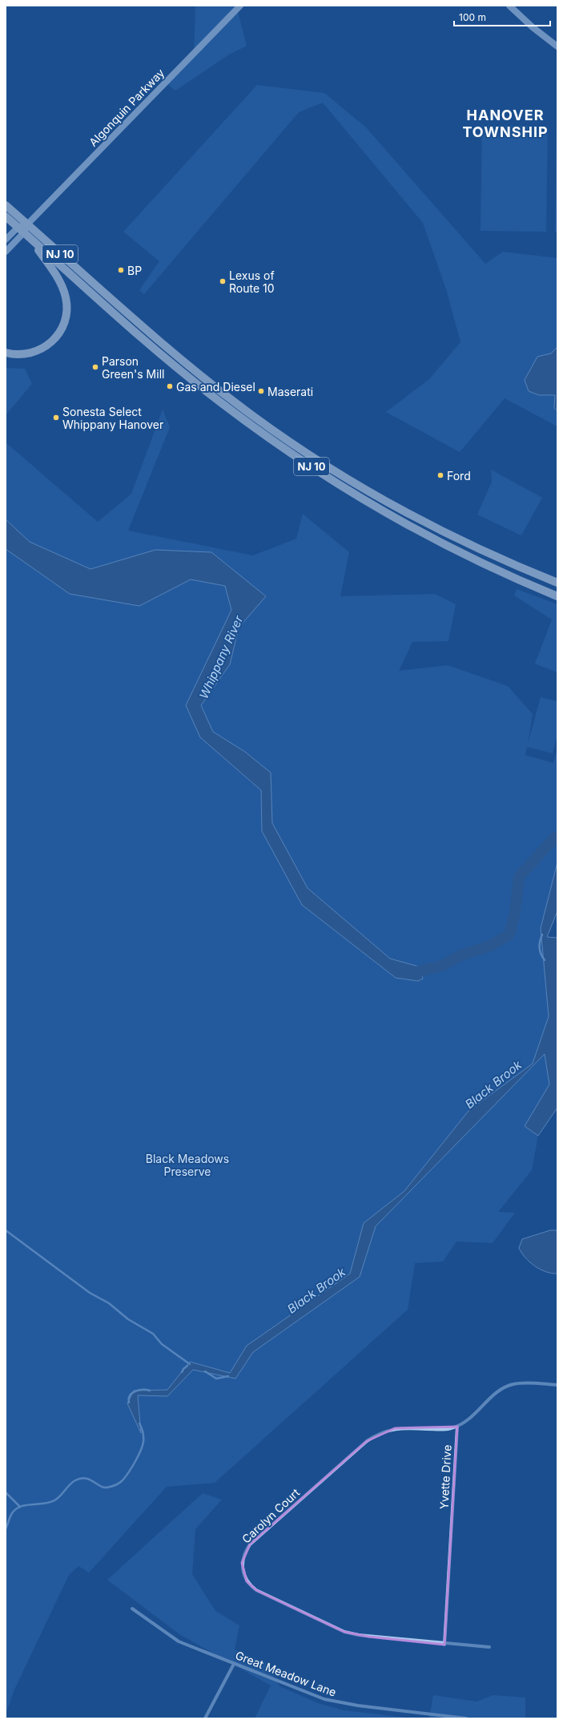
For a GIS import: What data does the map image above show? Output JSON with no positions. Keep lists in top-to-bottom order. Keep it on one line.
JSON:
{"streets":{"main road":["NJ 10"],"street":["Algonquin Parkway","Yvette Drive","Carolyn Court","Great Meadow Lane"]},"crossings":[["Algonquin Parkway","NJ 10"],["Yvette Drive","Carolyn Court"]],"districts":["HANOVER TOWNSHIP"],"water":["Whippany River","Black Brook"],"parks":["Black Meadows Preserve"],"places":["BP","Lexus of Route 10","Parson Green's Mill","Gas and Diesel","Maserati","Sonesta Select Whippany Hanover","Ford"],"scale_bar":"100 m"}
